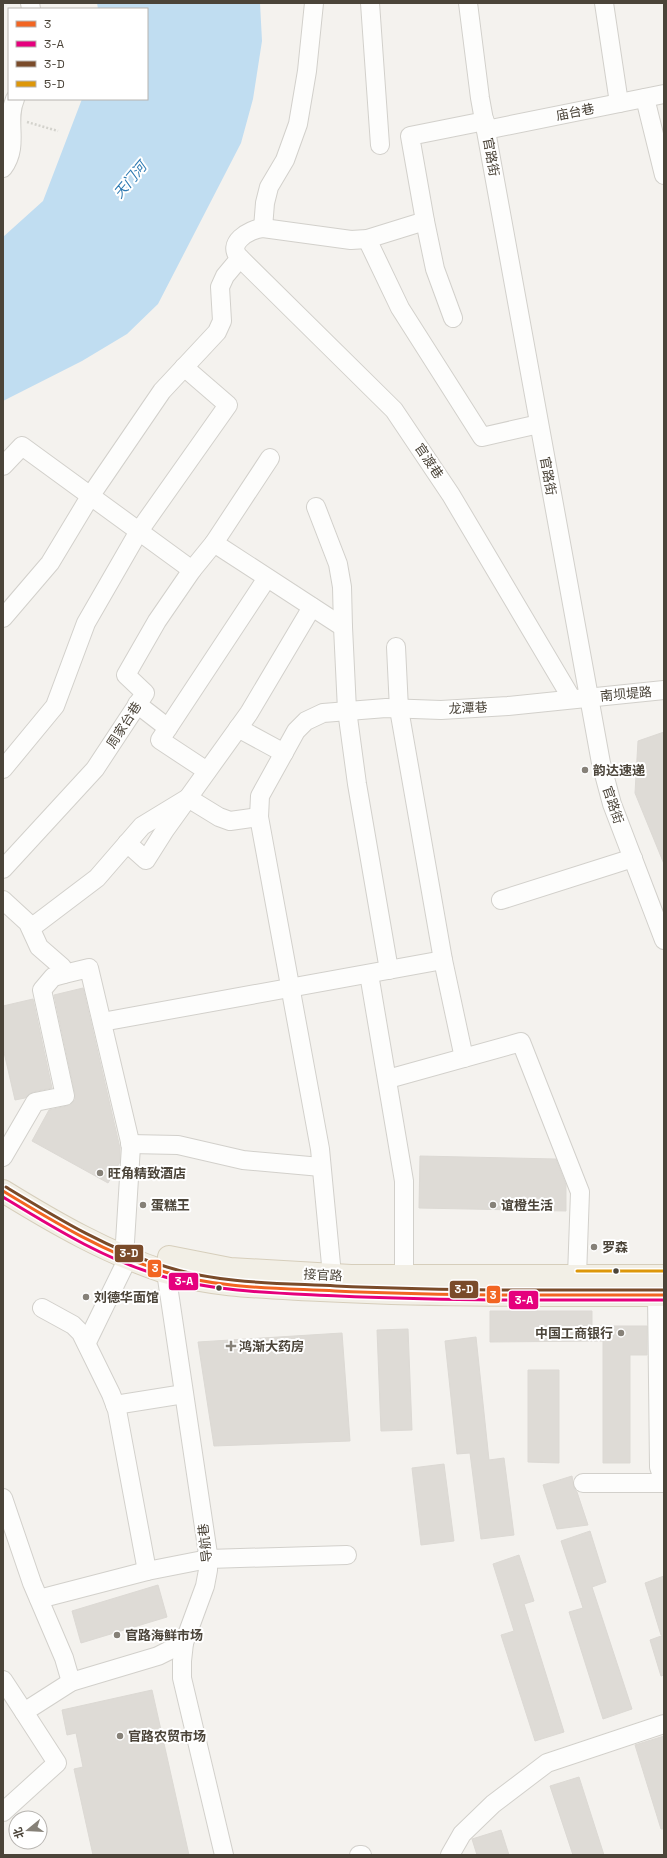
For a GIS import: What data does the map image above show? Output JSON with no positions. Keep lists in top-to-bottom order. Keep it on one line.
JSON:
{"streets":{"main road":["接官路"],"street":["庙台巷","官路街","官渡巷","南坝堤路","龙潭巷","周家台巷","导航巷"]},"crossings":[["庙台巷","官路街"],["官路街","官渡巷"],["官路街","南坝堤路"],["官路街","龙潭巷"],["官渡巷","南坝堤路"],["官渡巷","龙潭巷"],["南坝堤路","龙潭巷"],["龙潭巷","接官路"],["接官路","导航巷"]],"water":["天门河"],"places":{"other":["韵达速递","旺角精致酒店","蛋糕王","谊橙生活","罗森","刘德华面馆","中国工商银行","官路海鲜市场","官路农贸市场"],"health":["鸿渐大药房"]},"lines":["transit line 3-D","transit line 3","transit line 3-A","transit line 5-D"],"legend":["3","3-A","3-D","5-D"],"north":"left"}
